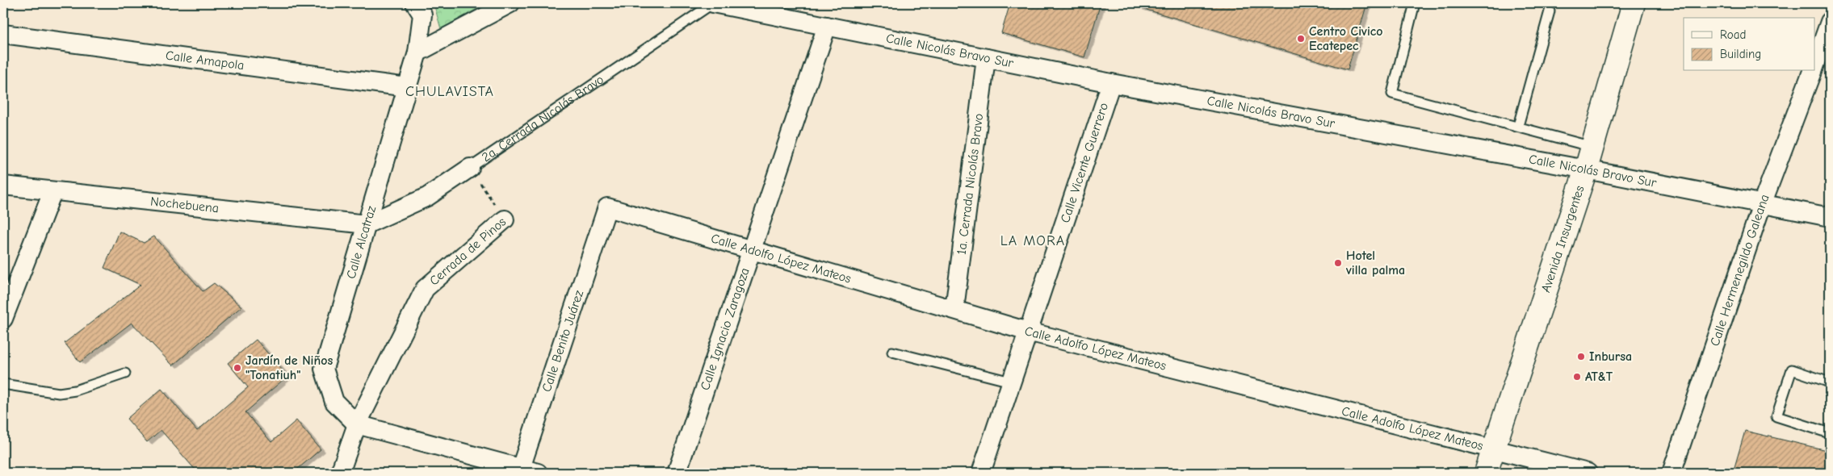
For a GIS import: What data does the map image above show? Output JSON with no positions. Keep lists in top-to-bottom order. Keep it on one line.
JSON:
{"streets":{"main road":["Avenida Insurgentes"],"street":["Calle Nicolás Bravo Sur","Calle Amapola","2a. Cerrada Nicolás Bravo","Calle Vicente Guerrero","1a. Cerrada Nicolás Bravo","Nochebuena","Calle Alcatraz","Cerrada de Pinos","Calle Adolfo López Mateos","Calle Hermenegildo Galeana","Calle Ignacio Zaragoza","Calle Benito Juárez"]},"crossings":[["Calle Nicolás Bravo Sur","2a. Cerrada Nicolás Bravo"],["Calle Nicolás Bravo Sur","Calle Vicente Guerrero"],["Calle Nicolás Bravo Sur","1a. Cerrada Nicolás Bravo"],["Calle Nicolás Bravo Sur","Avenida Insurgentes"],["Calle Nicolás Bravo Sur","Calle Hermenegildo Galeana"],["Calle Nicolás Bravo Sur","Calle Ignacio Zaragoza"],["Calle Amapola","Calle Alcatraz"],["2a. Cerrada Nicolás Bravo","Nochebuena"],["2a. Cerrada Nicolás Bravo","Calle Alcatraz"],["2a. Cerrada Nicolás Bravo","Cerrada de Pinos"],["Calle Vicente Guerrero","Calle Adolfo López Mateos"],["1a. Cerrada Nicolás Bravo","Calle Adolfo López Mateos"],["Nochebuena","Calle Alcatraz"],["Avenida Insurgentes","Calle Adolfo López Mateos"],["Calle Alcatraz","Cerrada de Pinos"],["Calle Adolfo López Mateos","Calle Ignacio Zaragoza"],["Calle Adolfo López Mateos","Calle Benito Juárez"]],"districts":["CHULAVISTA","LA MORA"],"places":["Centro Civico Ecatepec","Hotel villa palma","Inbursa","Jardín de Niños \"Tonatiuh\"","AT&T"],"legend":["Road","Building"]}
